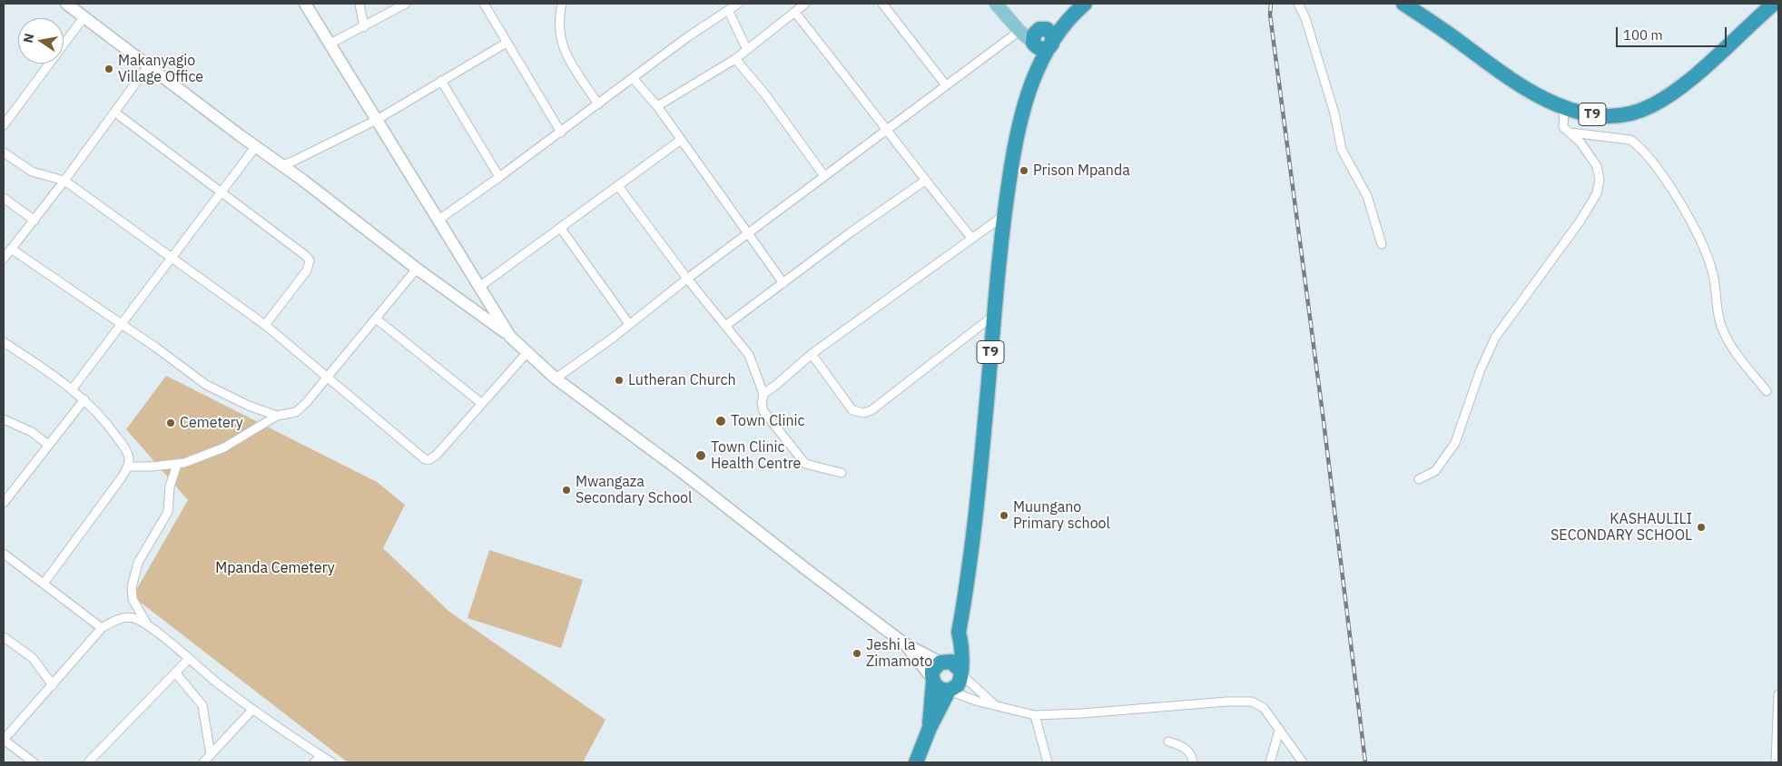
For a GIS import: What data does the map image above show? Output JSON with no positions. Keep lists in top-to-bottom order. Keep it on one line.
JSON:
{"streets":{"highway":["T9"]},"parks":["Mpanda Cemetery"],"places":["Makanyagio Village Office","Prison Mpanda","Lutheran Church","Town Clinic","Cemetery","Town Clinic Health Centre","Mwangaza Secondary School","Muungano Primary school","KASHAULILI SECONDARY SCHOOL","Jeshi la Zimamoto"],"scale_bar":"100 m","north":"left"}
